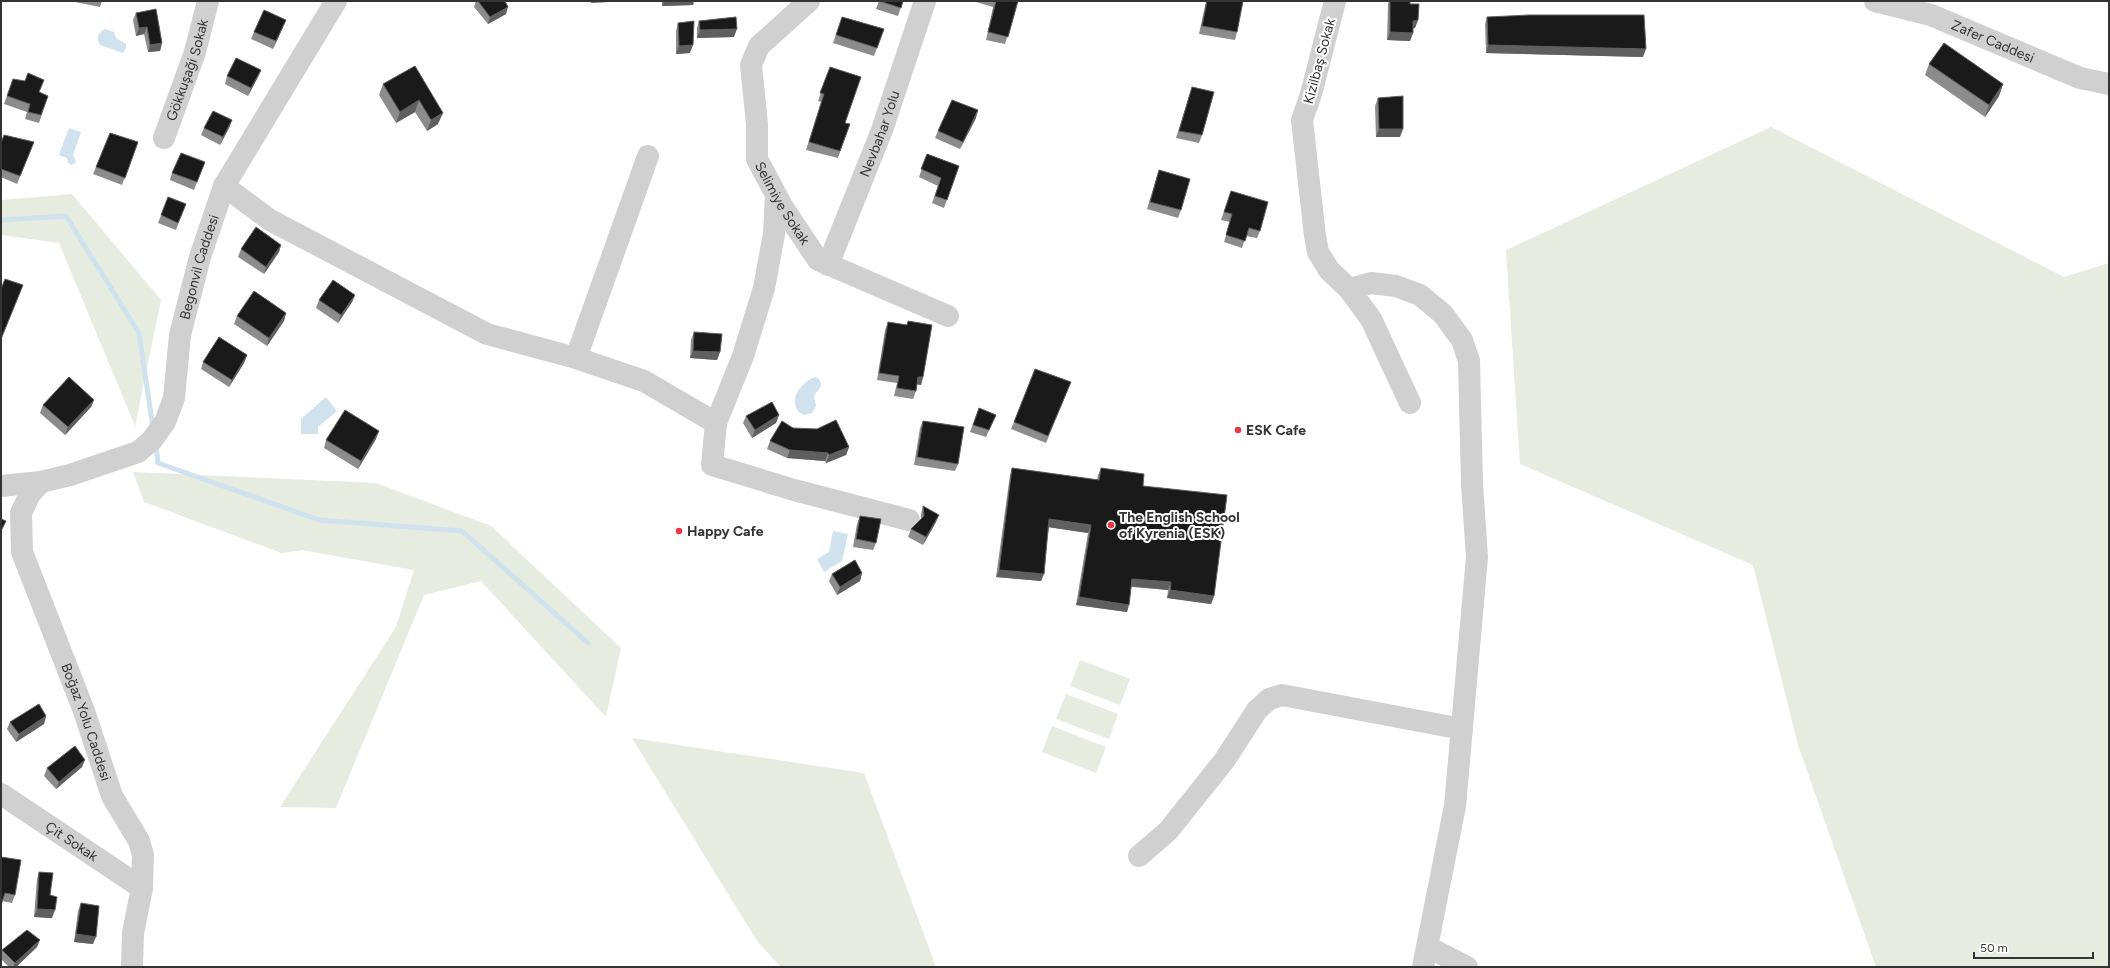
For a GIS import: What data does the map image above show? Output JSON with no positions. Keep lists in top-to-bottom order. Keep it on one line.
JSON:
{"streets":{"street":["Zafer Caddesi","Kizilbaş Sokak","Gökkuşaği Sokak","Nevbahar Yolu","Selimiye Sokak","Begonvil Caddesi","Boğaz Yolu Caddesi","Çit Sokak"]},"crossings":[["Nevbahar Yolu","Selimiye Sokak"],["Begonvil Caddesi","Boğaz Yolu Caddesi"],["Boğaz Yolu Caddesi","Çit Sokak"]],"places":["ESK Cafe","The English School of Kyrenia (ESK)","Happy Cafe"],"scale_bar":"50 m"}
